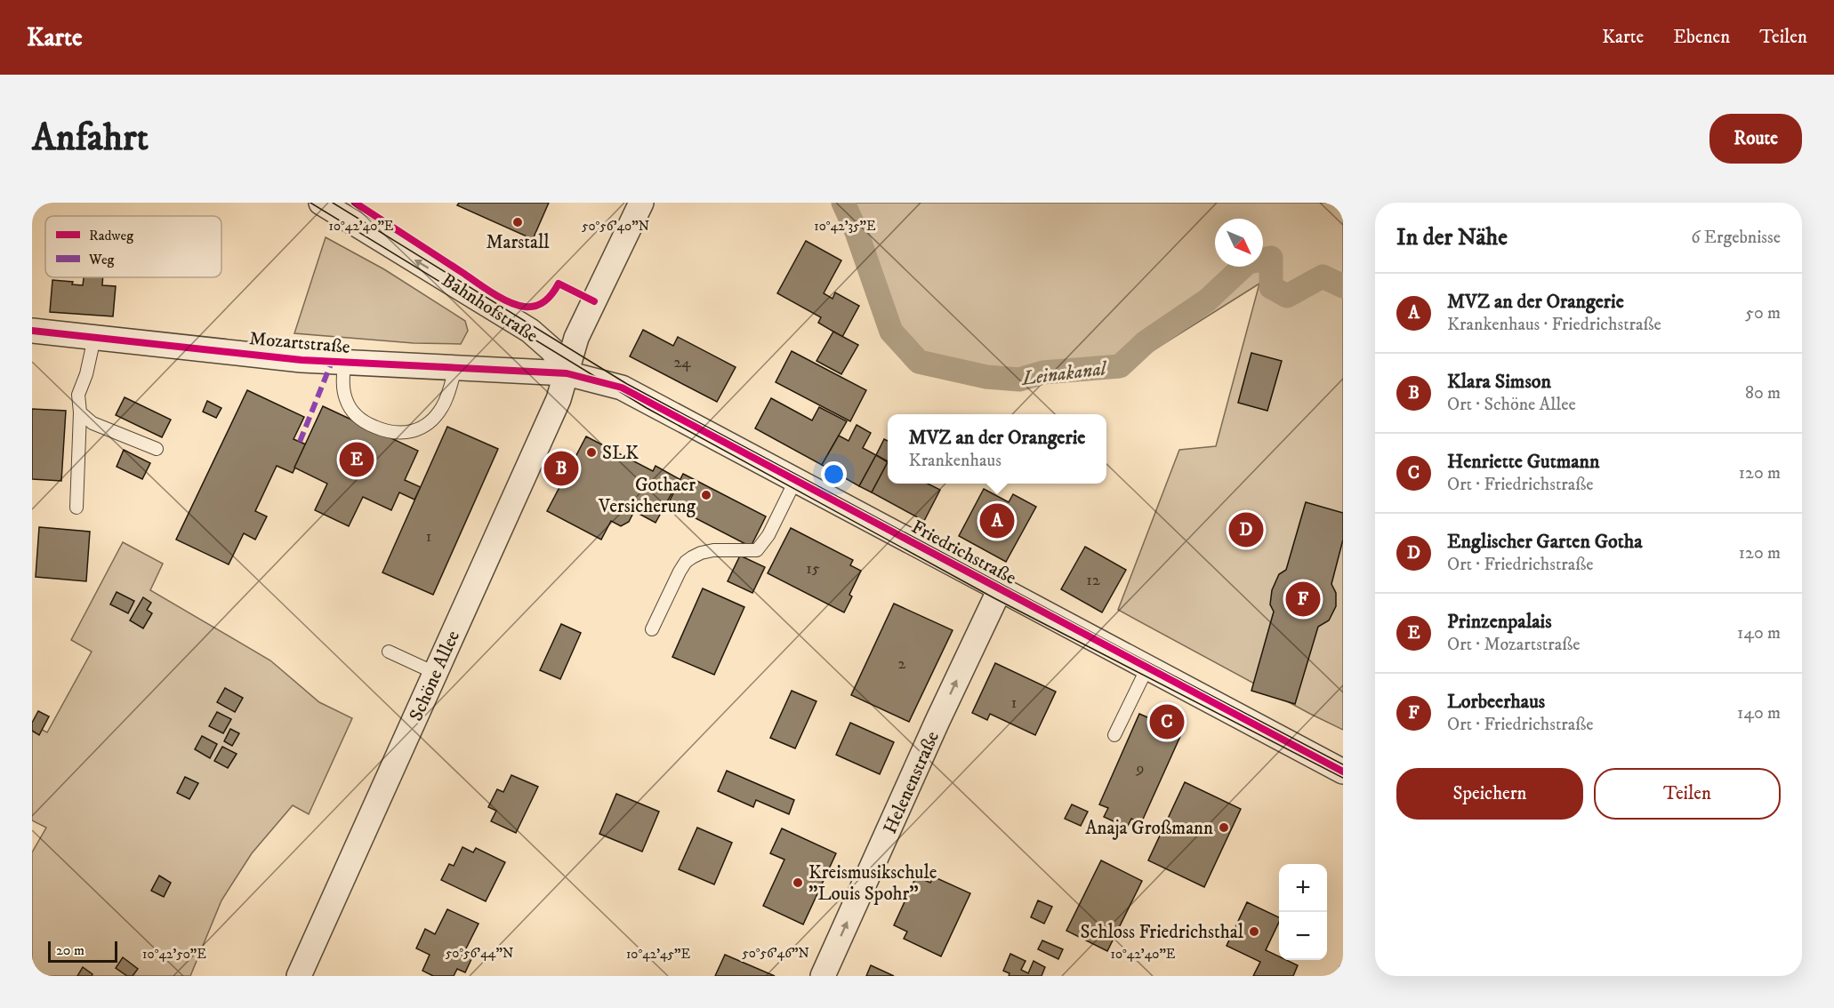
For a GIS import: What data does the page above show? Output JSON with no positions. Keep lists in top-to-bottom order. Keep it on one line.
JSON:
{"streets":{"street":["Bahnhofstraße","Mozartstraße","Friedrichstraße","Schöne Allee","Helenenstraße"]},"crossings":[["Bahnhofstraße","Mozartstraße"],["Bahnhofstraße","Friedrichstraße"],["Bahnhofstraße","Schöne Allee"],["Mozartstraße","Friedrichstraße"],["Mozartstraße","Schöne Allee"],["Friedrichstraße","Schöne Allee"],["Friedrichstraße","Helenenstraße"]],"one_way":["Bahnhofstraße","Helenenstraße"],"water":["Leinakanal"],"places":["Marstall","SLK","Gothaer Versicherung","Anaja Großmann","Kreismusikschule \"Louis Spohr\"","Schloss Friedrichsthal"],"house_numbers":["24","1","15","12","2","1","9"],"legend":["Radweg","Weg"],"scale_bar":"20 m","north":"bottom right","page":{"header":"Karte","nav":["Karte","Ebenen","Teilen"],"buttons":["Route",["Speichern","Teilen"]],"title":"Anfahrt","heading":["In der Nähe","6 Ergebnisse"],"list":[{"mark":"A","name":"MVZ an der Orangerie","note":"Krankenhaus · Friedrichstraße","value":"50 m"},{"mark":"B","name":"Klara Simson","note":"Ort · Schöne Allee","value":"80 m"},{"mark":"C","name":"Henriette Gutmann","note":"Ort · Friedrichstraße","value":"120 m"},{"mark":"D","name":"Englischer Garten Gotha","note":"Ort · Friedrichstraße","value":"120 m"},{"mark":"E","name":"Prinzenpalais","note":"Ort · Mozartstraße","value":"140 m"},{"mark":"F","name":"Lorbeerhaus","note":"Ort · Friedrichstraße","value":"140 m"}],"popup":["MVZ an der Orangerie","Krankenhaus"],"pins":["E","B","A","D","F","C"],"map_buttons":["+","−"],"scale":"20 m"},"coordinates":["10°42'40\"E","10°42'35\"E","50°56'40\"N","50°56'44\"N","50°56'46\"N","10°42'50\"E","10°42'45\"E"]}
